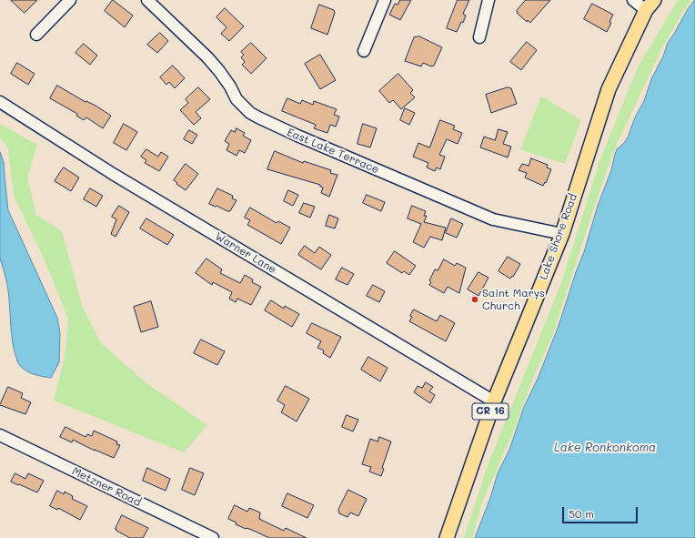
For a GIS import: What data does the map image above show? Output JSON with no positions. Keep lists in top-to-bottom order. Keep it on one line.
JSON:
{"streets":{"main road":["Lake Shore Road","CR 16"],"street":["East Lake Terrace","Warner Lane","Metzner Road"]},"crossings":[["East Lake Terrace","Lake Shore Road"],["Lake Shore Road","Warner Lane"]],"water":["Lake Ronkonkoma"],"places":["Saint Marys Church"],"scale_bar":"50 m"}
